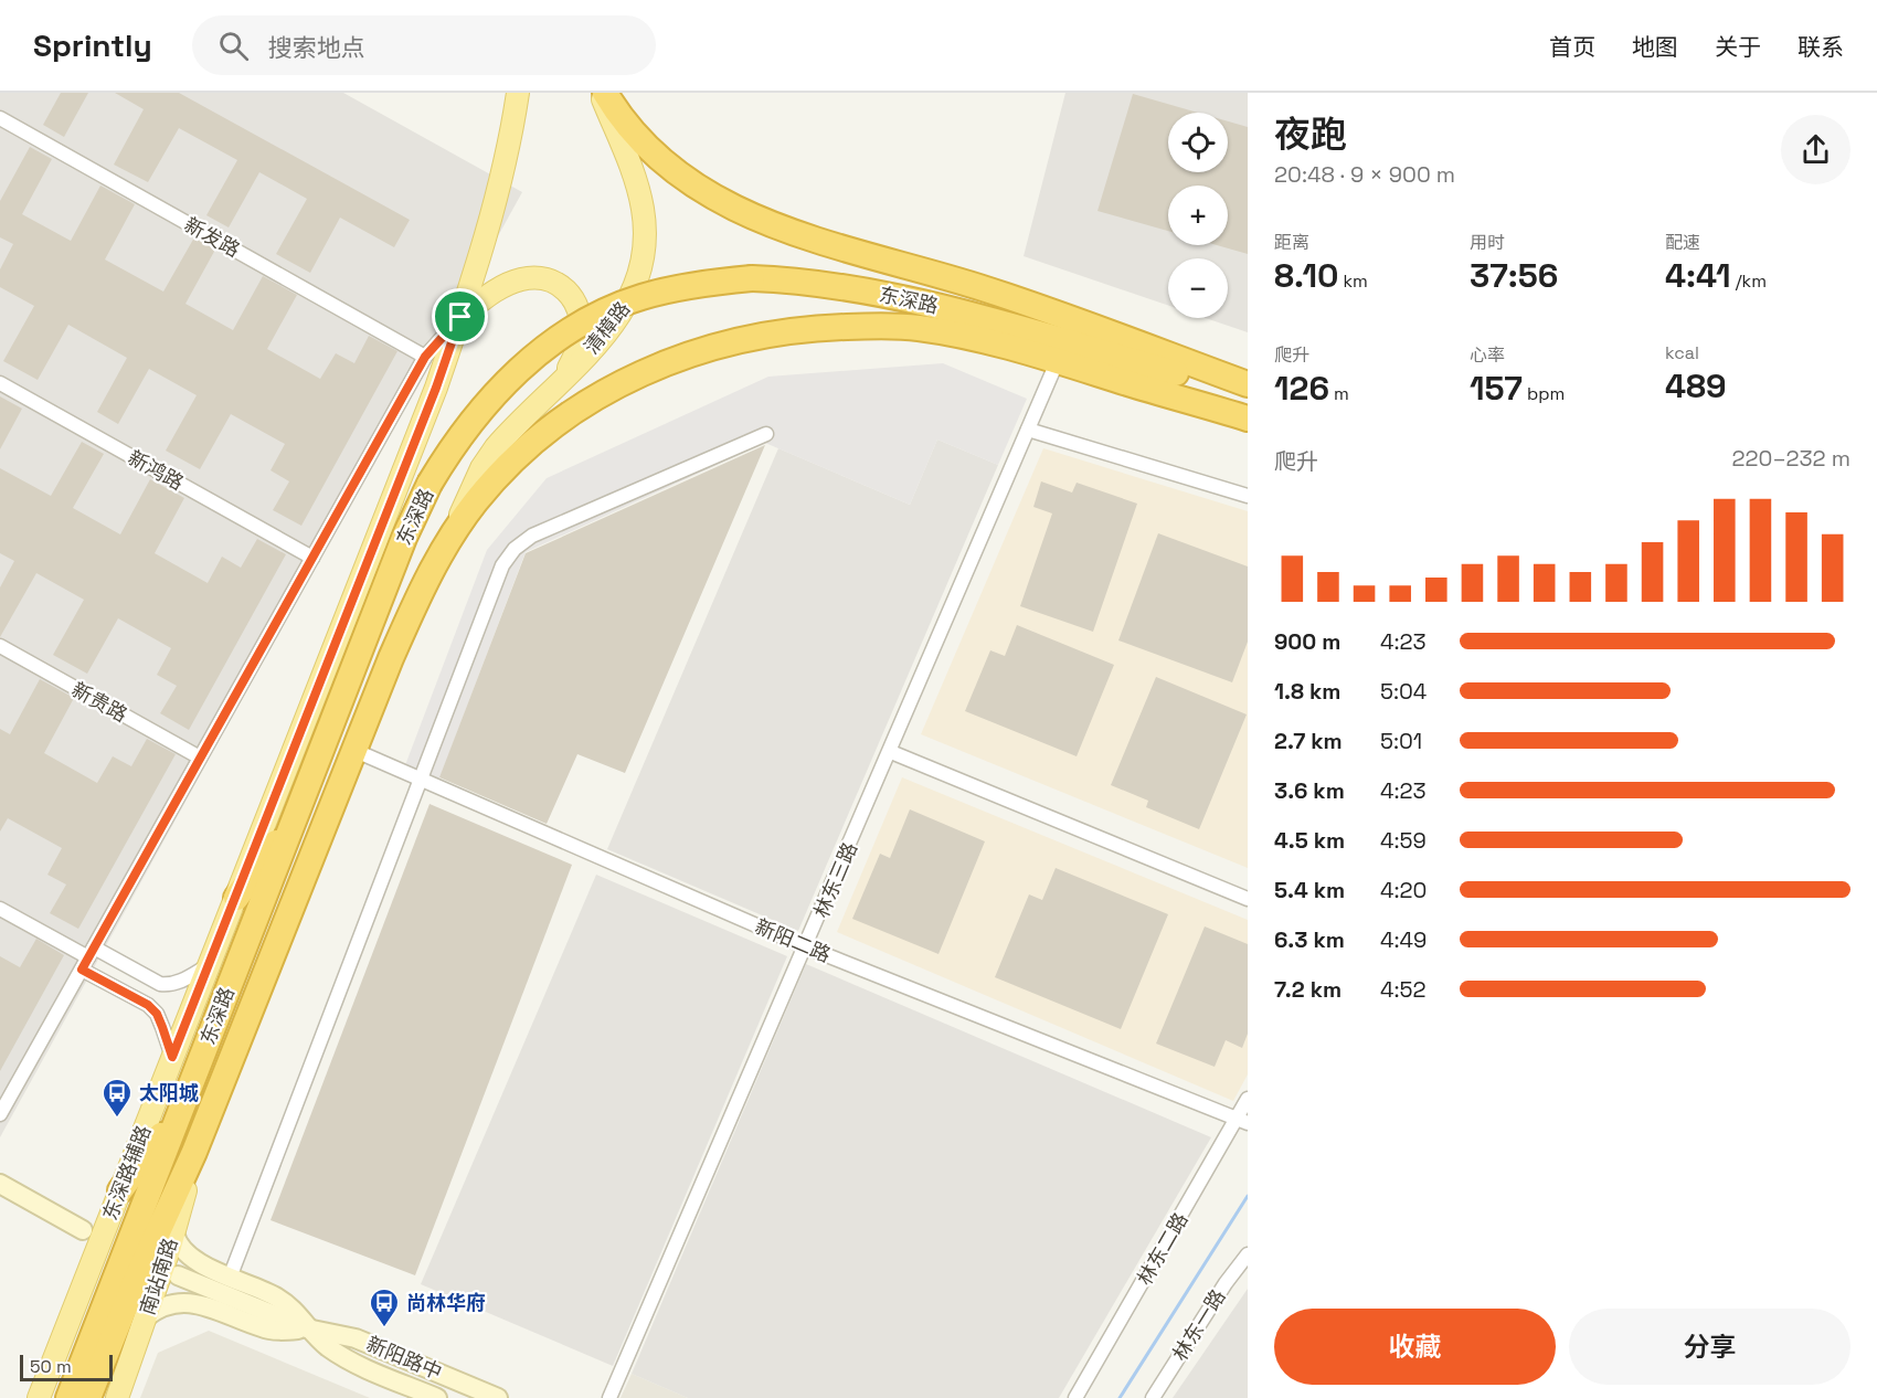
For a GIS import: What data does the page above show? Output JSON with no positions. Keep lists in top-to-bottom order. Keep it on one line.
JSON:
{"streets":{"highway":["东深路"],"main road":["清樟路","东深路辅路","南站南路","新阳路中"],"street":["新发路","新鸿路","新贵路","林东三路","新阳二路","林东二路","林东一路"]},"crossings":[["东深路","清樟路"],["东深路","林东三路"],["东深路","新阳二路"],["东深路","南站南路"],["林东三路","新阳二路"],["新阳二路","林东二路"]],"places":{"bus stop":["太阳城","尚林华府"]},"scale_bar":"50 m","page":{"header":"Sprintly","search":"搜索地点","nav":["首页","地图","关于","联系"],"heading":["夜跑","20:48 · 9 × 900 m"],"map_buttons":["+","−"],"stats":[["距离","8.10 km"],["用时","37:56"],["配速","4:41 /km"],["爬升","126 m"],["心率","157 bpm"],["kcal","489"]],"chart":["爬升","220–232 m"],"list":[{"name":"900 m","note":"4:23"},{"name":"1.8 km","note":"5:04"},{"name":"2.7 km","note":"5:01"},{"name":"3.6 km","note":"4:23"},{"name":"4.5 km","note":"4:59"},{"name":"5.4 km","note":"4:20"},{"name":"6.3 km","note":"4:49"},{"name":"7.2 km","note":"4:52"}],"buttons":["收藏","分享"],"scale":"50 m"}}
